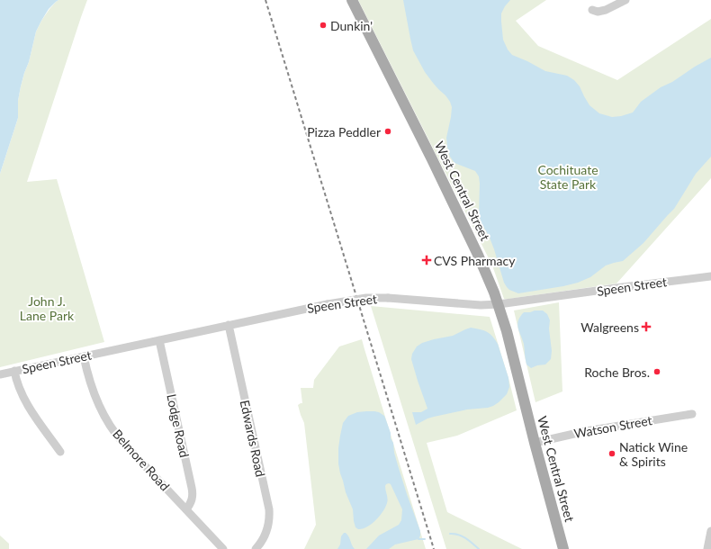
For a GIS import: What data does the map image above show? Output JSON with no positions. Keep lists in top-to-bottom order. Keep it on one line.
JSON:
{"streets":{"main road":["West Central Street"],"street":["Speen Street","Lodge Road","Watson Street","Edwards Road","Belmore Road"]},"crossings":[["West Central Street","Speen Street"],["West Central Street","Watson Street"],["Speen Street","Lodge Road"],["Speen Street","Edwards Road"],["Speen Street","Belmore Road"],["Lodge Road","Belmore Road"]],"parks":["Cochituate State Park","John J. Lane Park"],"places":{"other":["Dunkin'","Pizza Peddler","Roche Bros.","Natick Wine & Spirits"],"health":["CVS Pharmacy","Walgreens"]}}
